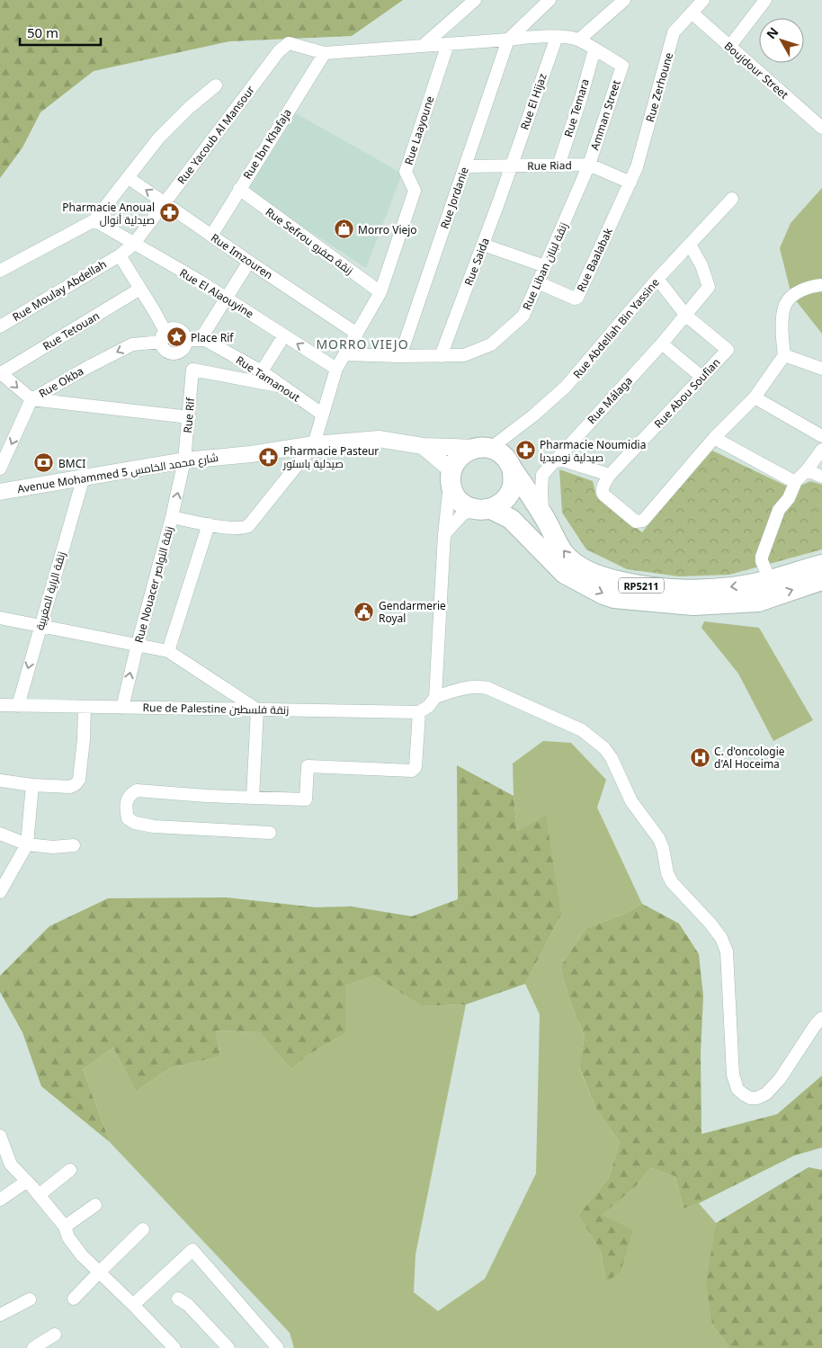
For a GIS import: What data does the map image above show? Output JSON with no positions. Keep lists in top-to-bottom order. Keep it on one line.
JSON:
{"streets":{"main road":["RP5211"],"street":["Boujdour Street","Rue Zerhoune","Rue El Hijaz","Rue Temara","Amman Street","Rue Laayoune","Rue Yacoub Al Mansour","Rue Ibn Khafaja","Rue Riad","Rue Jordanie","Rue Sefrou زنقة صفرو","Rue Imzouren","Rue Baalabak","Rue Saida","Rue Liban زنقة لبنان","Rue Moulay Abdellah","Rue El Alaouyine","Rue Abdellah Bin Yassine","Rue Tetouan","Rue Tamanout","Rue Okba","Rue Abou Soufian","Rue Málaga","Rue Rif","Avenue Mohammed 5 شارع محمد الخامس","Rue Nouacer زنقة النواصر","زنقة الراية المغربية","Rue de Palestine زنقة فلسطين"]},"crossings":[["Boujdour Street","Rue Zerhoune"],["Rue Zerhoune","Rue Riad"],["Rue Zerhoune","Rue Baalabak"],["Rue El Hijaz","Rue Yacoub Al Mansour"],["Rue El Hijaz","Rue Riad"],["Rue El Hijaz","Rue Saida"],["Rue Temara","Amman Street"],["Rue Temara","Rue Riad"],["Amman Street","Rue Riad"],["Amman Street","Rue Liban زنقة لبنان"],["Rue Laayoune","Rue Yacoub Al Mansour"],["Rue Laayoune","Rue Sefrou زنقة صفرو"],["Rue Laayoune","Rue Imzouren"],["Rue Laayoune","Rue Liban زنقة لبنان"],["Rue Laayoune","Rue El Alaouyine"],["Rue Laayoune","Rue Tamanout"],["Rue Laayoune","Avenue Mohammed 5 شارع محمد الخامس"],["Rue Yacoub Al Mansour","Rue Ibn Khafaja"],["Rue Yacoub Al Mansour","Rue Jordanie"],["Rue Yacoub Al Mansour","Rue Imzouren"],["Rue Yacoub Al Mansour","Rue Moulay Abdellah"],["Rue Yacoub Al Mansour","Rue El Alaouyine"],["Rue Ibn Khafaja","Rue Sefrou زنقة صفرو"],["Rue Ibn Khafaja","Rue Imzouren"],["Rue Riad","Rue Jordanie"],["Rue Riad","Rue Baalabak"],["Rue Riad","Rue Saida"],["Rue Riad","Rue Liban زنقة لبنان"],["Rue Jordanie","Rue Liban زنقة لبنان"],["Rue Baalabak","Rue Liban زنقة لبنان"],["Rue Saida","Rue Liban زنقة لبنان"],["Rue Abdellah Bin Yassine","Rue Málaga"],["Rue Abdellah Bin Yassine","Avenue Mohammed 5 شارع محمد الخامس"],["Rue Abdellah Bin Yassine","RP5211"],["Rue Tamanout","Rue Okba"],["Rue Abou Soufian","Rue Málaga"],["Rue Málaga","RP5211"],["Rue Rif","Avenue Mohammed 5 شارع محمد الخامس"],["Rue Rif","Rue Nouacer زنقة النواصر"],["Avenue Mohammed 5 شارع محمد الخامس","Rue Nouacer زنقة النواصر"],["Avenue Mohammed 5 شارع محمد الخامس","RP5211"],["Avenue Mohammed 5 شارع محمد الخامس","زنقة الراية المغربية"],["Rue Nouacer زنقة النواصر","Rue de Palestine زنقة فلسطين"],["زنقة الراية المغربية","Rue de Palestine زنقة فلسطين"]],"one_way":["Rue Okba","Rue Nouacer زنقة النواصر"],"districts":["MORRO VIEJO"],"places":{"pharmacy":["Pharmacie Anoual صيدلية أنوال","Pharmacie Noumidia صيدلية نوميديا","Pharmacie Pasteur صيدلية باستور"],"shop":["Morro Viejo"],"place":["Place Rif"],"bank":["BMCI"],"public building":["Gendarmerie Royal"],"hospital":["C. d'oncologie d'Al Hoceima"]},"scale_bar":"50 m","north":"top left"}
